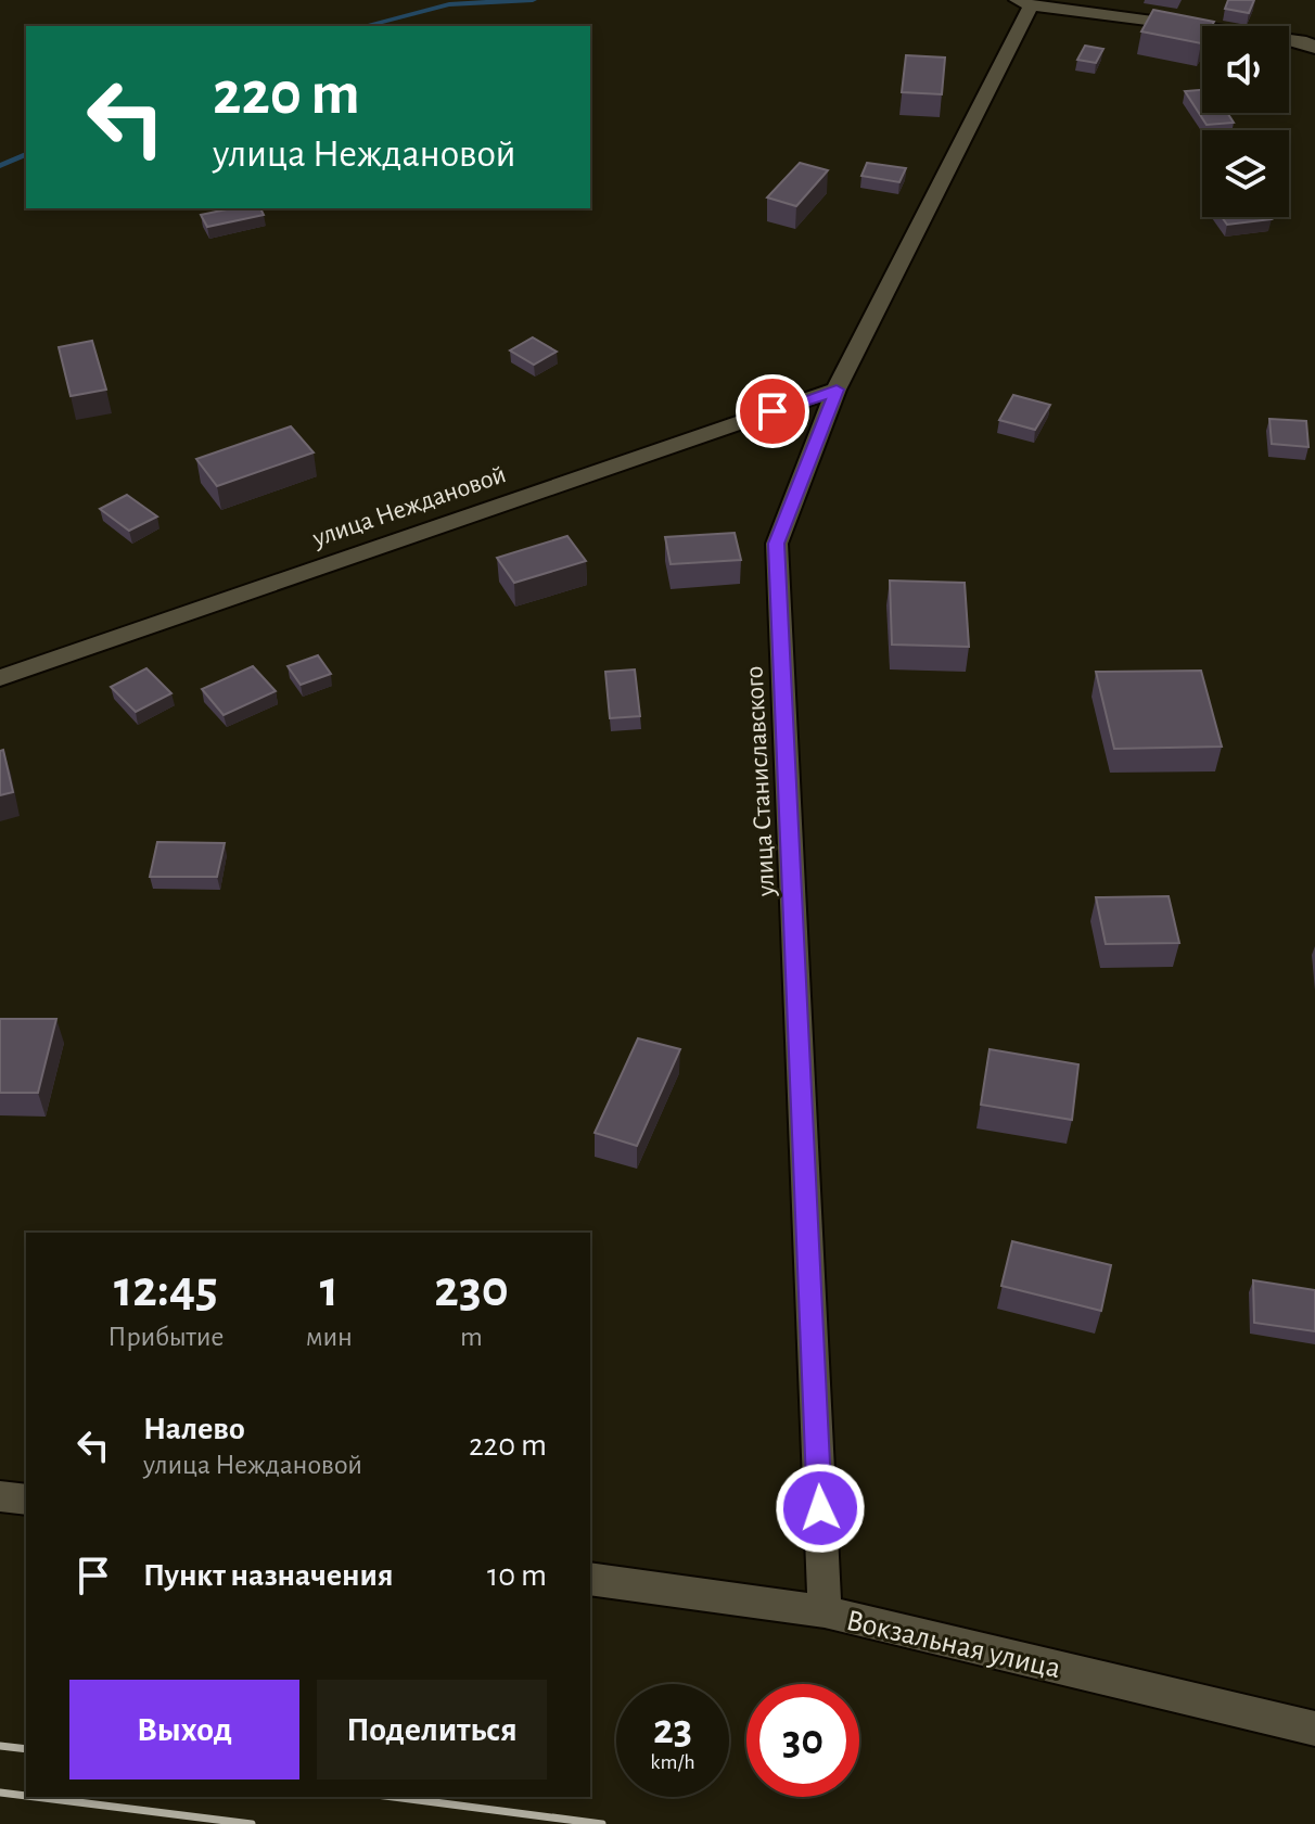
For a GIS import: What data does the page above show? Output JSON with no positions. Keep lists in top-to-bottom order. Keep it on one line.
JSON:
{"streets":{"street":["улица Неждановой","улица Станиславского","Вокзальная улица"]},"crossings":[["улица Неждановой","улица Станиславского"],["улица Станиславского","Вокзальная улица"]],"page":{"turn":["220 m","улица Неждановой"],"eta":["12:45","Прибытие","1","мин","230","m"],"list":[{"name":"Налево","note":"улица Неждановой","value":"220 m"},{"name":"Пункт назначения","value":"10 m"}],"buttons":["Выход","Поделиться"],"speed":"23 km/h","limit":"30"}}
